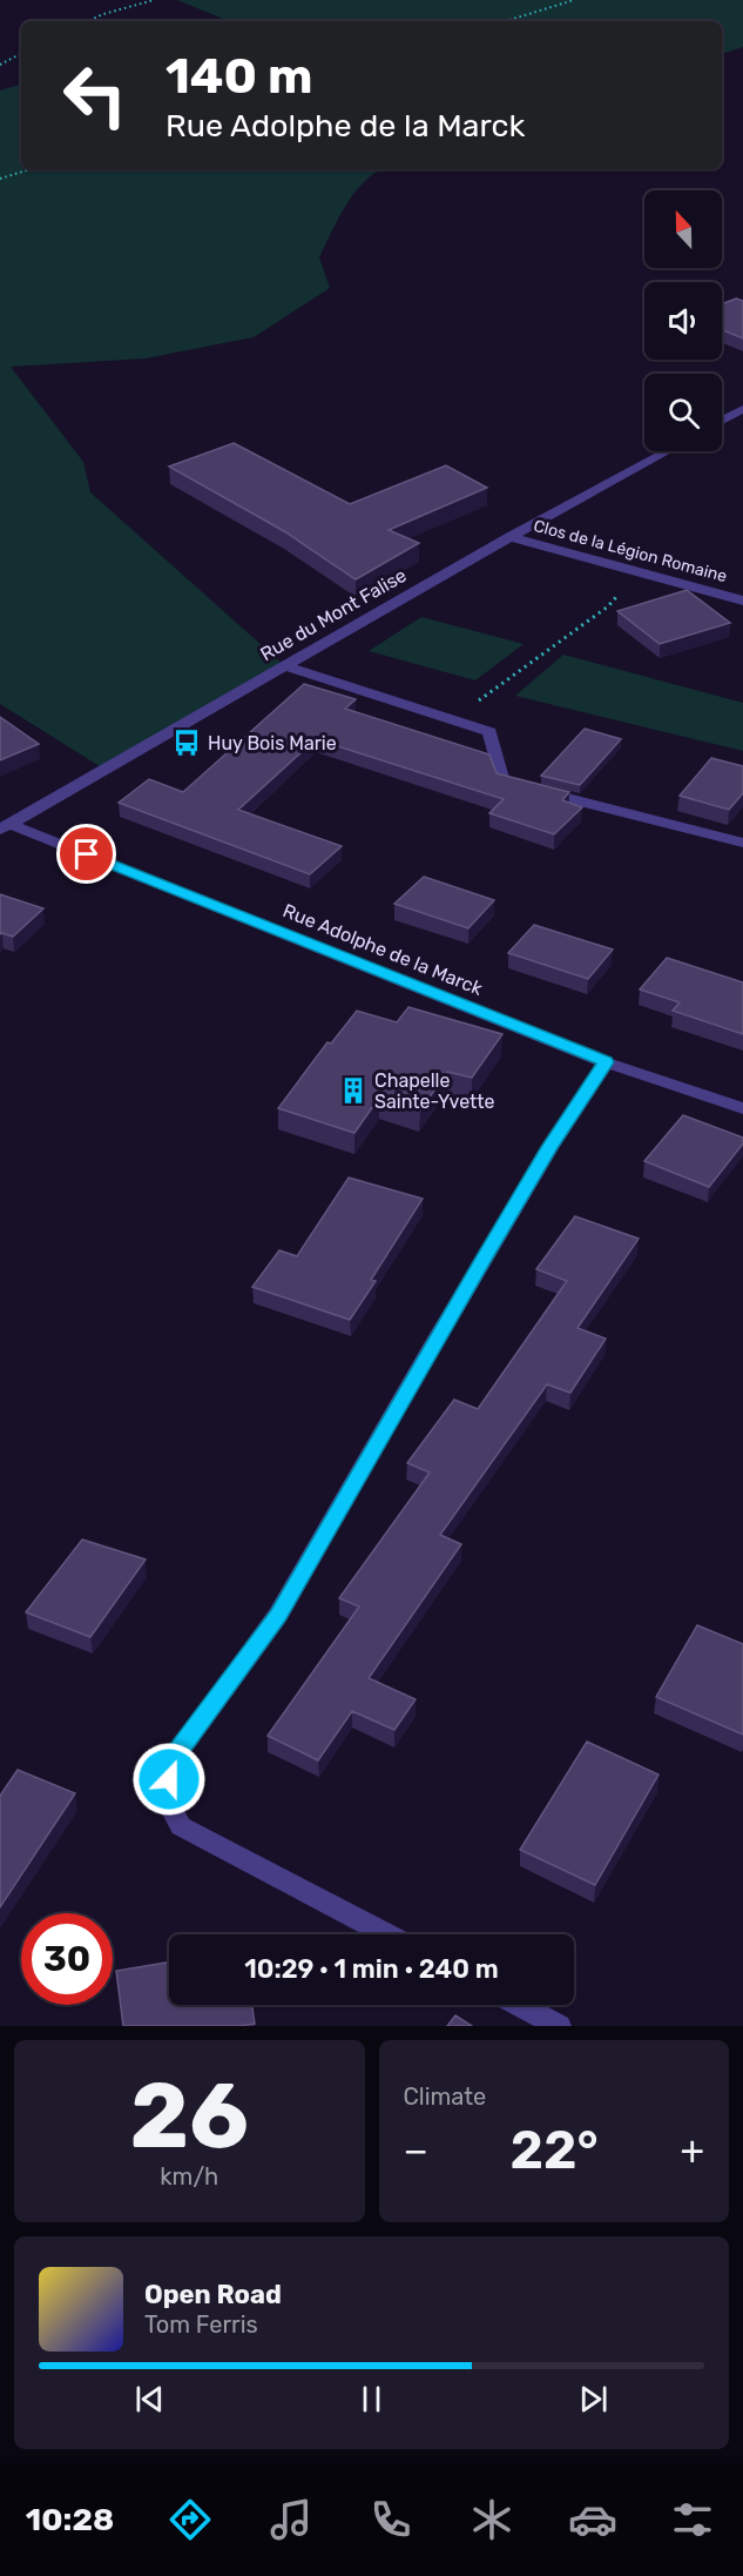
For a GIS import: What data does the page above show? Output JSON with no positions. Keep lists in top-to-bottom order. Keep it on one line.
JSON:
{"streets":{"street":["Clos de la Légion Romaine","Rue du Mont Falise","Rue Adolphe de la Marck"]},"crossings":[["Clos de la Légion Romaine","Rue du Mont Falise"],["Rue du Mont Falise","Rue Adolphe de la Marck"]],"places":{"bus stop":["Huy Bois Marie"],"building":["Chapelle Sainte-Yvette"]},"north":"top","page":{"turn":["140 m","Rue Adolphe de la Marck"],"limit":"30","trip":"10:29 · 1 min · 240 m","tile":[["26","km/h"],"Climate"],"heat":["−","22°","+"],"song":["Open Road","Tom Ferris"],"tabs":"10:28"}}
